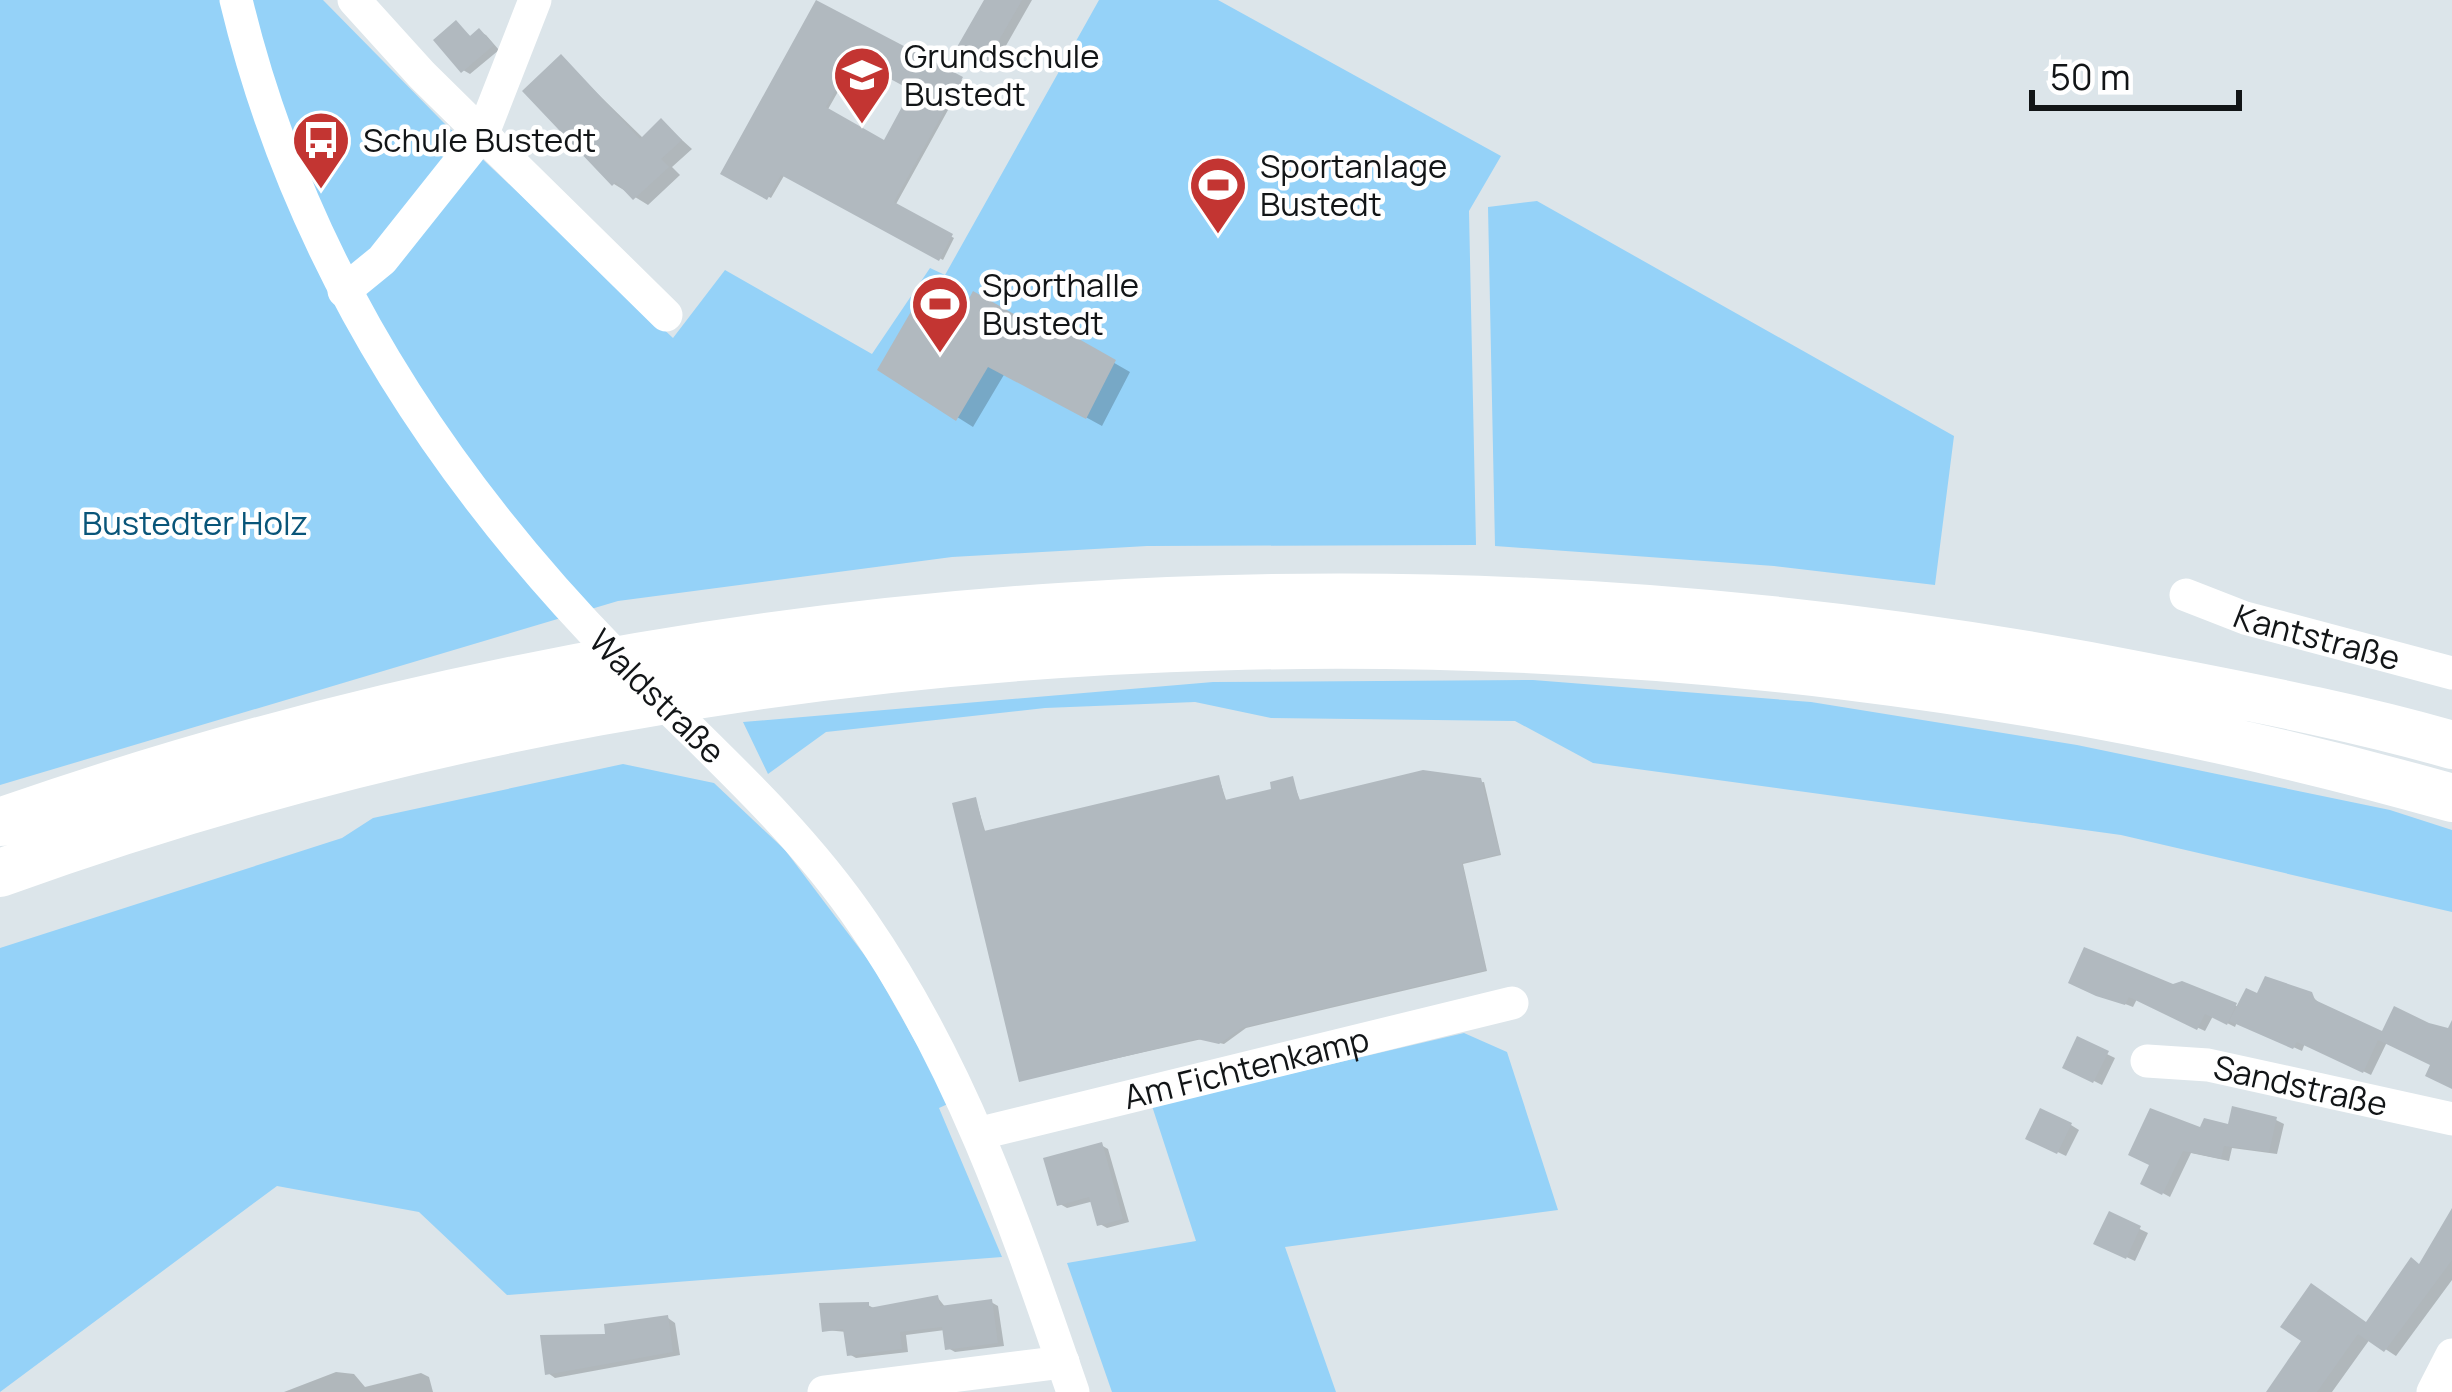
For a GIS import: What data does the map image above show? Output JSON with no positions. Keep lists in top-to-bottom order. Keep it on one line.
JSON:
{"streets":{"street":["Kantstraße","Waldstraße","Am Fichtenkamp","Sandstraße"]},"crossings":[["Waldstraße","Am Fichtenkamp"]],"parks":["Bustedter Holz"],"places":{"school or university":["Grundschule Bustedt"],"bus stop":["Schule Bustedt"],"sports":["Sportanlage Bustedt","Sporthalle Bustedt"]},"scale_bar":"50 m"}
